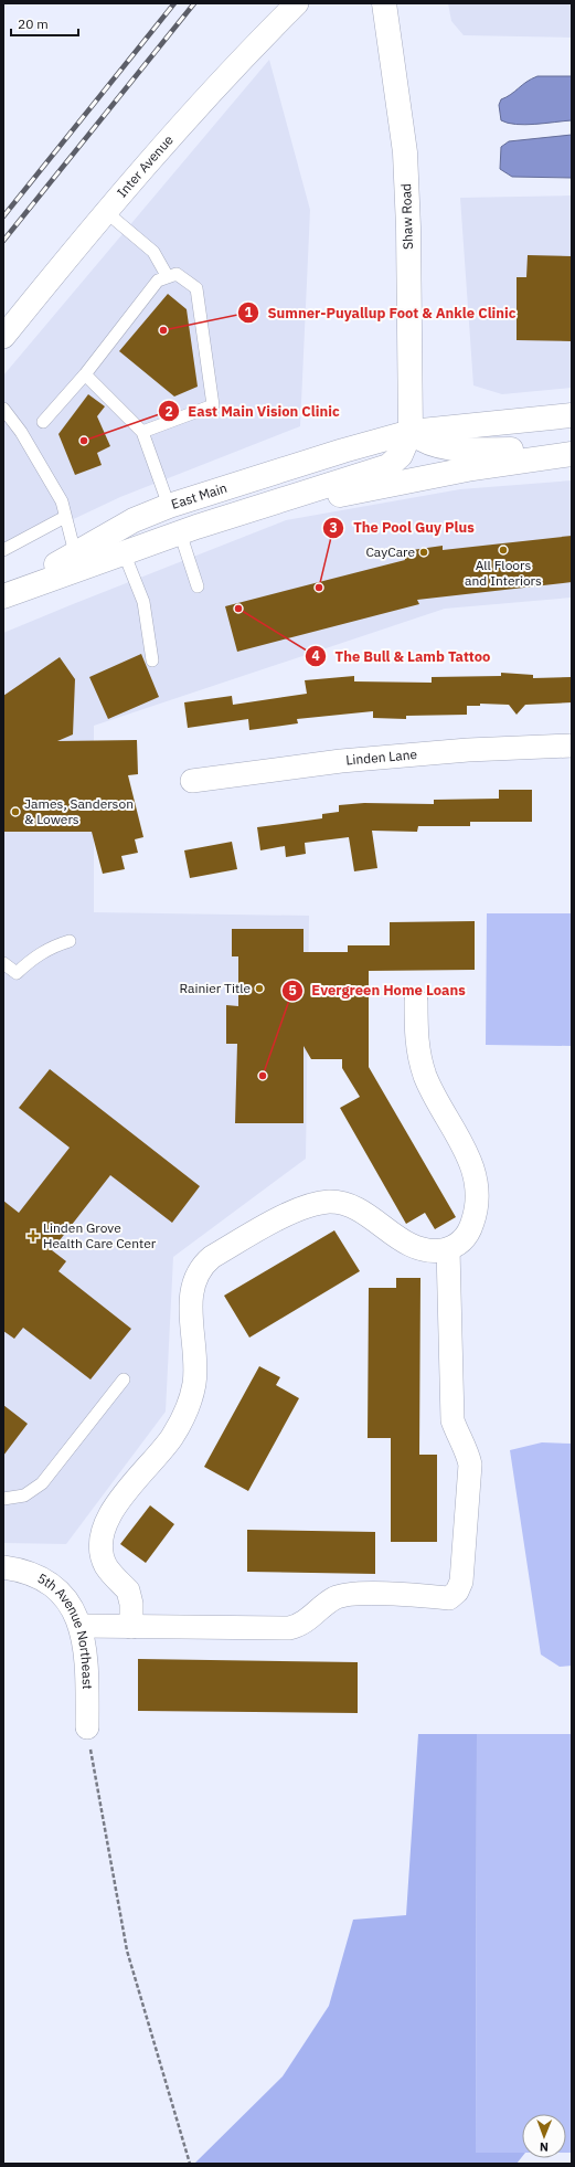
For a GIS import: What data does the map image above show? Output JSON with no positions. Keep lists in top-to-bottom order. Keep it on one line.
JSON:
{"streets":{"main road":["Shaw Road","East Main"],"street":["Inter Avenue","Linden Lane","5th Avenue Northeast"]},"crossings":[["Shaw Road","East Main"]],"places":{"other":["Sumner-Puyallup Foot & Ankle Clinic","East Main Vision Clinic","All Floors and Interiors","CayCare","The Pool Guy Plus","The Bull & Lamb Tattoo","James, Sanderson & Lowers","Rainier Title","Evergreen Home Loans"],"health":["Linden Grove Health Care Center"]},"scale_bar":"20 m","north":"bottom"}
